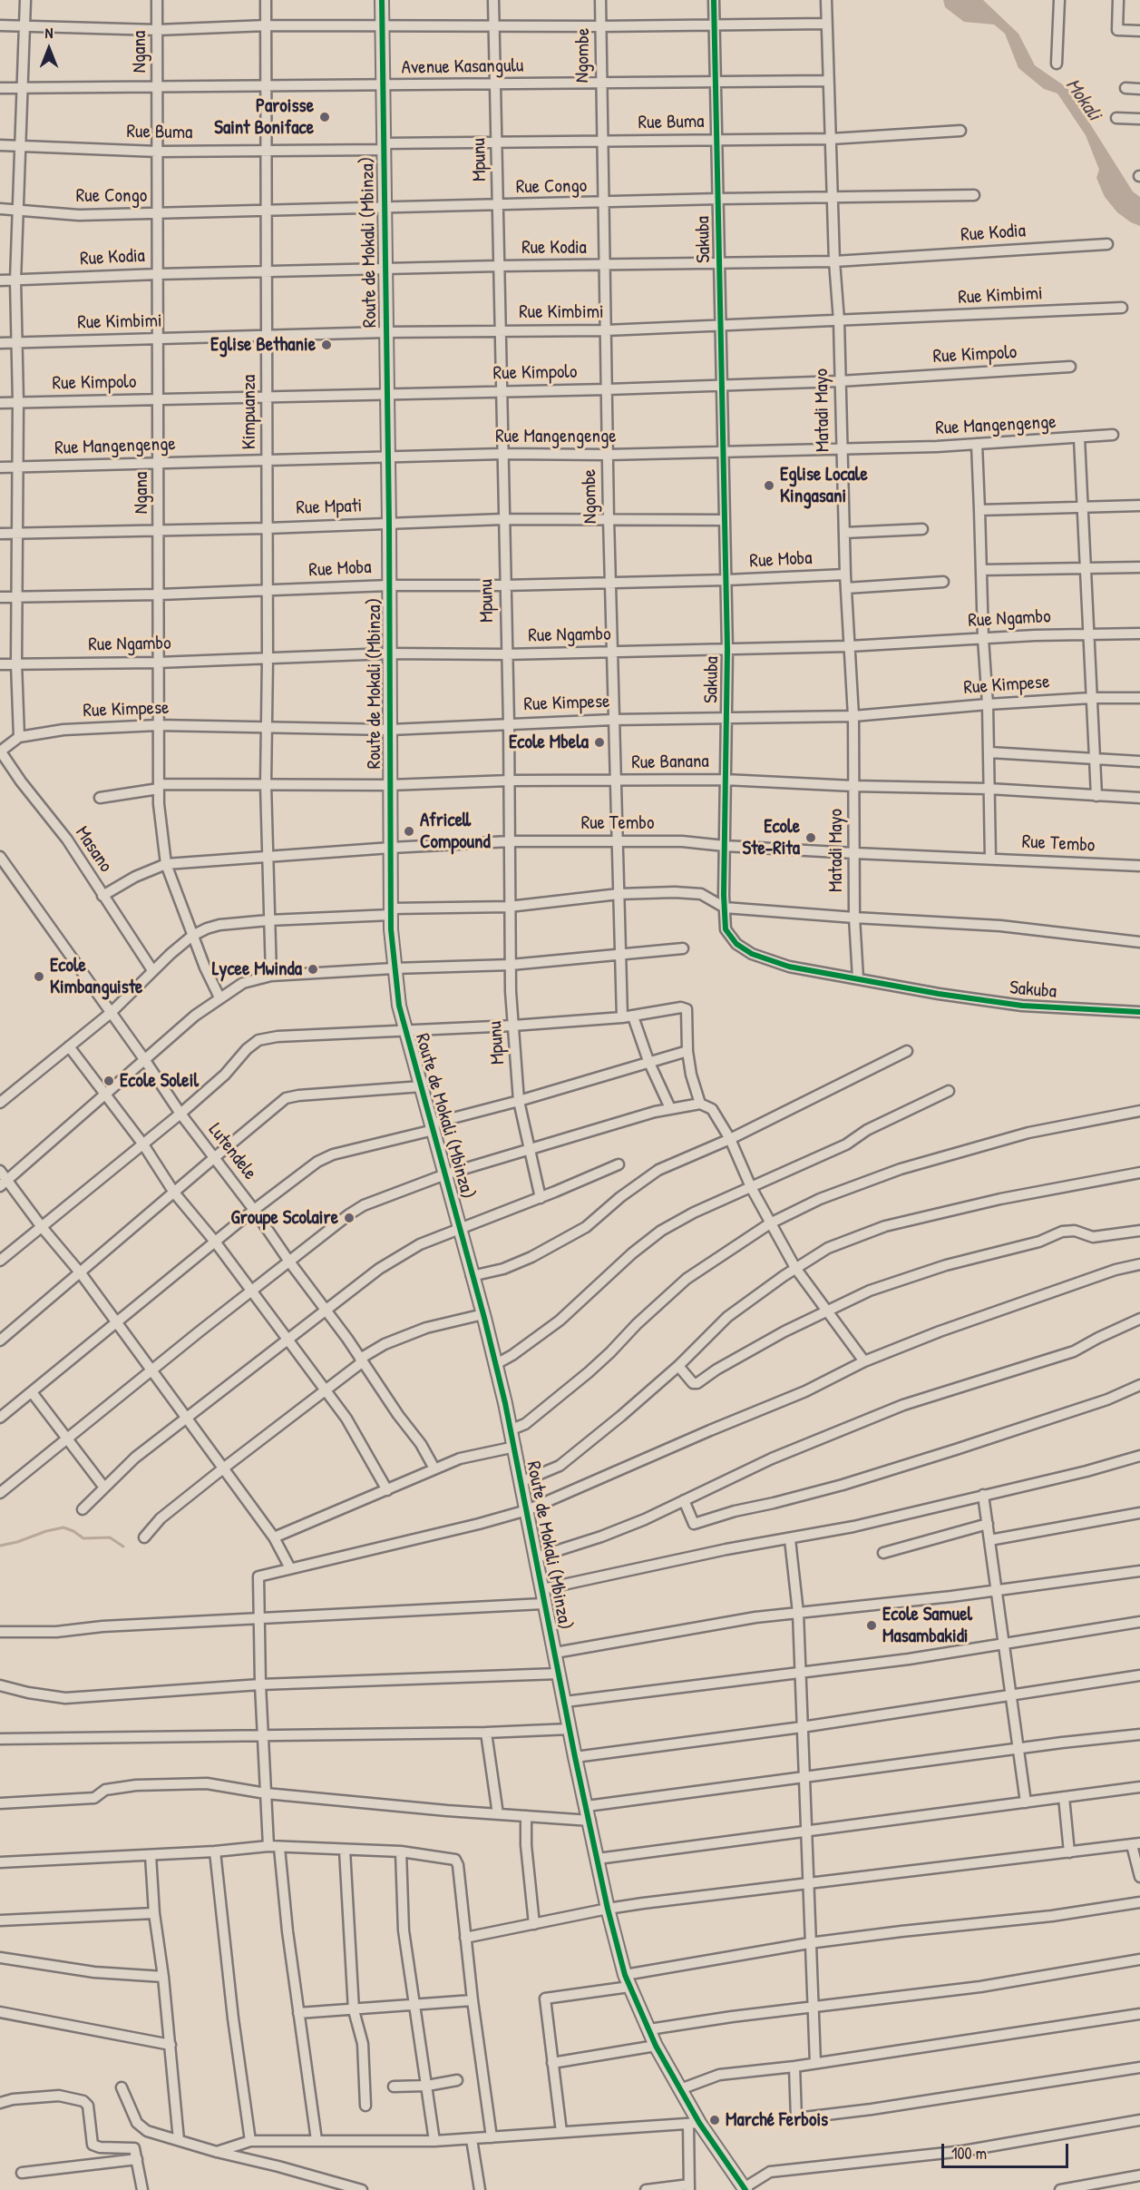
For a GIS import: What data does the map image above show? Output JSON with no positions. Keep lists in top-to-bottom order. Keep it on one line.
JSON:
{"streets":{"street":["Ngana","Ngombe","Avenue Kasangulu","Rue Buma","Mpunu","Rue Congo","Rue Kodia","Sakuba","Route de Mokali (Mbinza)","Rue Kimbimi","Rue Kimpolo","Matadi Mayo","Kimpuanza","Rue Mangengenge","Rue Mpati","Rue Moba","Rue Ngambo","Rue Kimpese","Rue Banana","Rue Tembo","Masano","Lutendele"]},"crossings":[["Ngana","Avenue Kasangulu"],["Ngana","Rue Buma"],["Ngana","Rue Congo"],["Ngana","Rue Kodia"],["Ngana","Rue Kimbimi"],["Ngana","Rue Kimpolo"],["Ngana","Rue Mangengenge"],["Ngana","Rue Mpati"],["Ngana","Rue Moba"],["Ngana","Rue Ngambo"],["Ngana","Rue Kimpese"],["Ngana","Rue Banana"],["Ngana","Rue Tembo"],["Ngombe","Avenue Kasangulu"],["Ngombe","Rue Buma"],["Ngombe","Rue Congo"],["Ngombe","Rue Kodia"],["Ngombe","Rue Kimbimi"],["Ngombe","Rue Kimpolo"],["Ngombe","Rue Mangengenge"],["Ngombe","Rue Mpati"],["Ngombe","Rue Moba"],["Ngombe","Rue Ngambo"],["Ngombe","Rue Kimpese"],["Ngombe","Rue Banana"],["Ngombe","Rue Tembo"],["Avenue Kasangulu","Mpunu"],["Avenue Kasangulu","Sakuba"],["Avenue Kasangulu","Route de Mokali (Mbinza)"],["Avenue Kasangulu","Matadi Mayo"],["Avenue Kasangulu","Kimpuanza"],["Rue Buma","Mpunu"],["Rue Buma","Sakuba"],["Rue Buma","Route de Mokali (Mbinza)"],["Rue Buma","Matadi Mayo"],["Rue Buma","Kimpuanza"],["Mpunu","Rue Congo"],["Mpunu","Rue Kodia"],["Mpunu","Rue Kimbimi"],["Mpunu","Rue Kimpolo"],["Mpunu","Rue Mangengenge"],["Mpunu","Rue Mpati"],["Mpunu","Rue Moba"],["Mpunu","Rue Ngambo"],["Mpunu","Rue Kimpese"],["Mpunu","Rue Banana"],["Mpunu","Rue Tembo"],["Rue Congo","Sakuba"],["Rue Congo","Route de Mokali (Mbinza)"],["Rue Congo","Matadi Mayo"],["Rue Congo","Kimpuanza"],["Rue Kodia","Sakuba"],["Rue Kodia","Route de Mokali (Mbinza)"],["Rue Kodia","Matadi Mayo"],["Rue Kodia","Kimpuanza"],["Sakuba","Rue Kimbimi"],["Sakuba","Rue Kimpolo"],["Sakuba","Matadi Mayo"],["Sakuba","Rue Mangengenge"],["Sakuba","Rue Mpati"],["Sakuba","Rue Moba"],["Sakuba","Rue Ngambo"],["Sakuba","Rue Kimpese"],["Sakuba","Rue Banana"],["Sakuba","Rue Tembo"],["Route de Mokali (Mbinza)","Rue Kimbimi"],["Route de Mokali (Mbinza)","Rue Kimpolo"],["Route de Mokali (Mbinza)","Rue Mangengenge"],["Route de Mokali (Mbinza)","Rue Mpati"],["Route de Mokali (Mbinza)","Rue Moba"],["Route de Mokali (Mbinza)","Rue Ngambo"],["Route de Mokali (Mbinza)","Rue Kimpese"],["Route de Mokali (Mbinza)","Rue Banana"],["Route de Mokali (Mbinza)","Rue Tembo"],["Rue Kimbimi","Matadi Mayo"],["Rue Kimbimi","Kimpuanza"],["Rue Kimpolo","Matadi Mayo"],["Rue Kimpolo","Kimpuanza"],["Matadi Mayo","Rue Mangengenge"],["Matadi Mayo","Rue Moba"],["Matadi Mayo","Rue Ngambo"],["Matadi Mayo","Rue Kimpese"],["Matadi Mayo","Rue Banana"],["Matadi Mayo","Rue Tembo"],["Kimpuanza","Rue Mangengenge"],["Kimpuanza","Rue Mpati"],["Kimpuanza","Rue Moba"],["Kimpuanza","Rue Ngambo"],["Kimpuanza","Rue Kimpese"],["Kimpuanza","Rue Banana"],["Kimpuanza","Rue Tembo"],["Rue Kimpese","Masano"],["Rue Tembo","Masano"]],"water":["Mokali"],"places":["Paroisse Saint Boniface","Eglise Bethanie","Eglise Locale Kingasani","Ecole Mbela","Africell Compound","Ecole Ste-Rita","Lycee Mwinda","Ecole Kimbanguiste","Ecole Soleil","Groupe Scolaire","Ecole Samuel Masambakidi","Marché Ferbois"],"scale_bar":"100 m","north":"top"}
